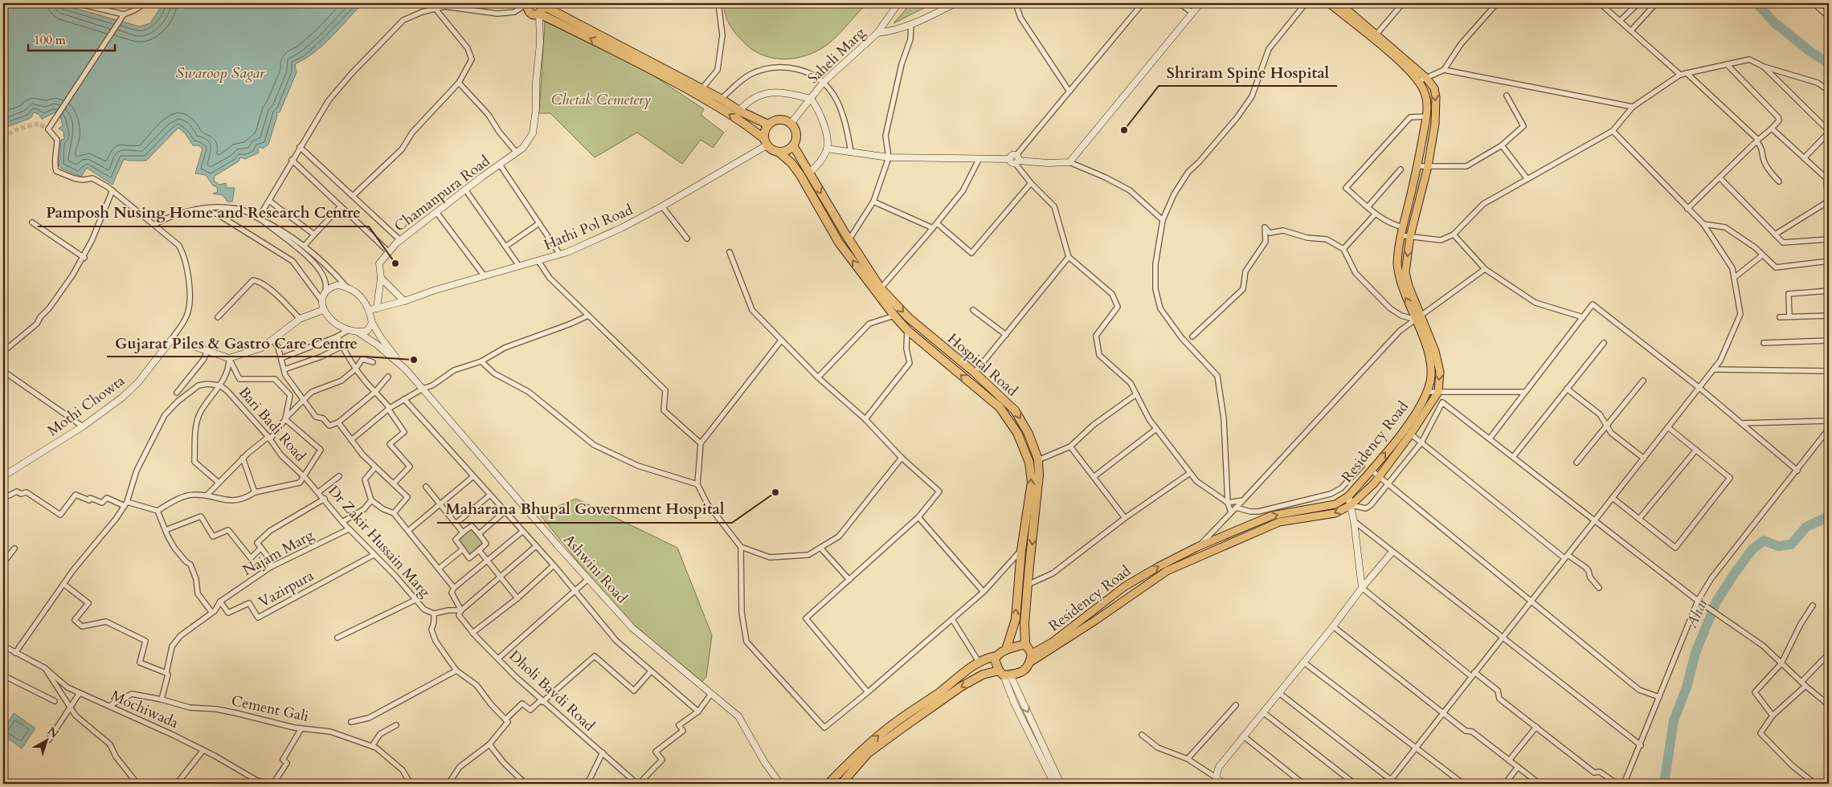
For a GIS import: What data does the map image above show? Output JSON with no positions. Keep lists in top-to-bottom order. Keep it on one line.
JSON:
{"streets":{"highway":["Hospital Road"],"main road":["Saheli Marg","Chamanpura Road","Hathi Pol Road","Mothi Chowta","Residency Road","Ashwini Road"],"street":["Bari Badi Road","Dr Zakir Hussain Marg","Najam Marg","Vazirpura","Dholi Bavdi Road","Cement Gali","Mochiwada"]},"crossings":[["Saheli Marg","Hathi Pol Road"],["Saheli Marg","Hospital Road"],["Chamanpura Road","Hathi Pol Road"],["Hathi Pol Road","Hospital Road"],["Hathi Pol Road","Ashwini Road"],["Hospital Road","Residency Road"],["Bari Badi Road","Dr Zakir Hussain Marg"],["Dr Zakir Hussain Marg","Najam Marg"],["Dr Zakir Hussain Marg","Vazirpura"],["Dr Zakir Hussain Marg","Dholi Bavdi Road"],["Najam Marg","Vazirpura"],["Cement Gali","Mochiwada"]],"water":["Swaroop Sagar","Ahar"],"parks":["Chetak Cemetery"],"places":["Shriram Spine Hospital","Pamposh Nusing Home and Research Centre","Gujarat Piles & Gastro Care Centre","Maharana Bhupal Government Hospital"],"scale_bar":"100 m","north":"top right"}
